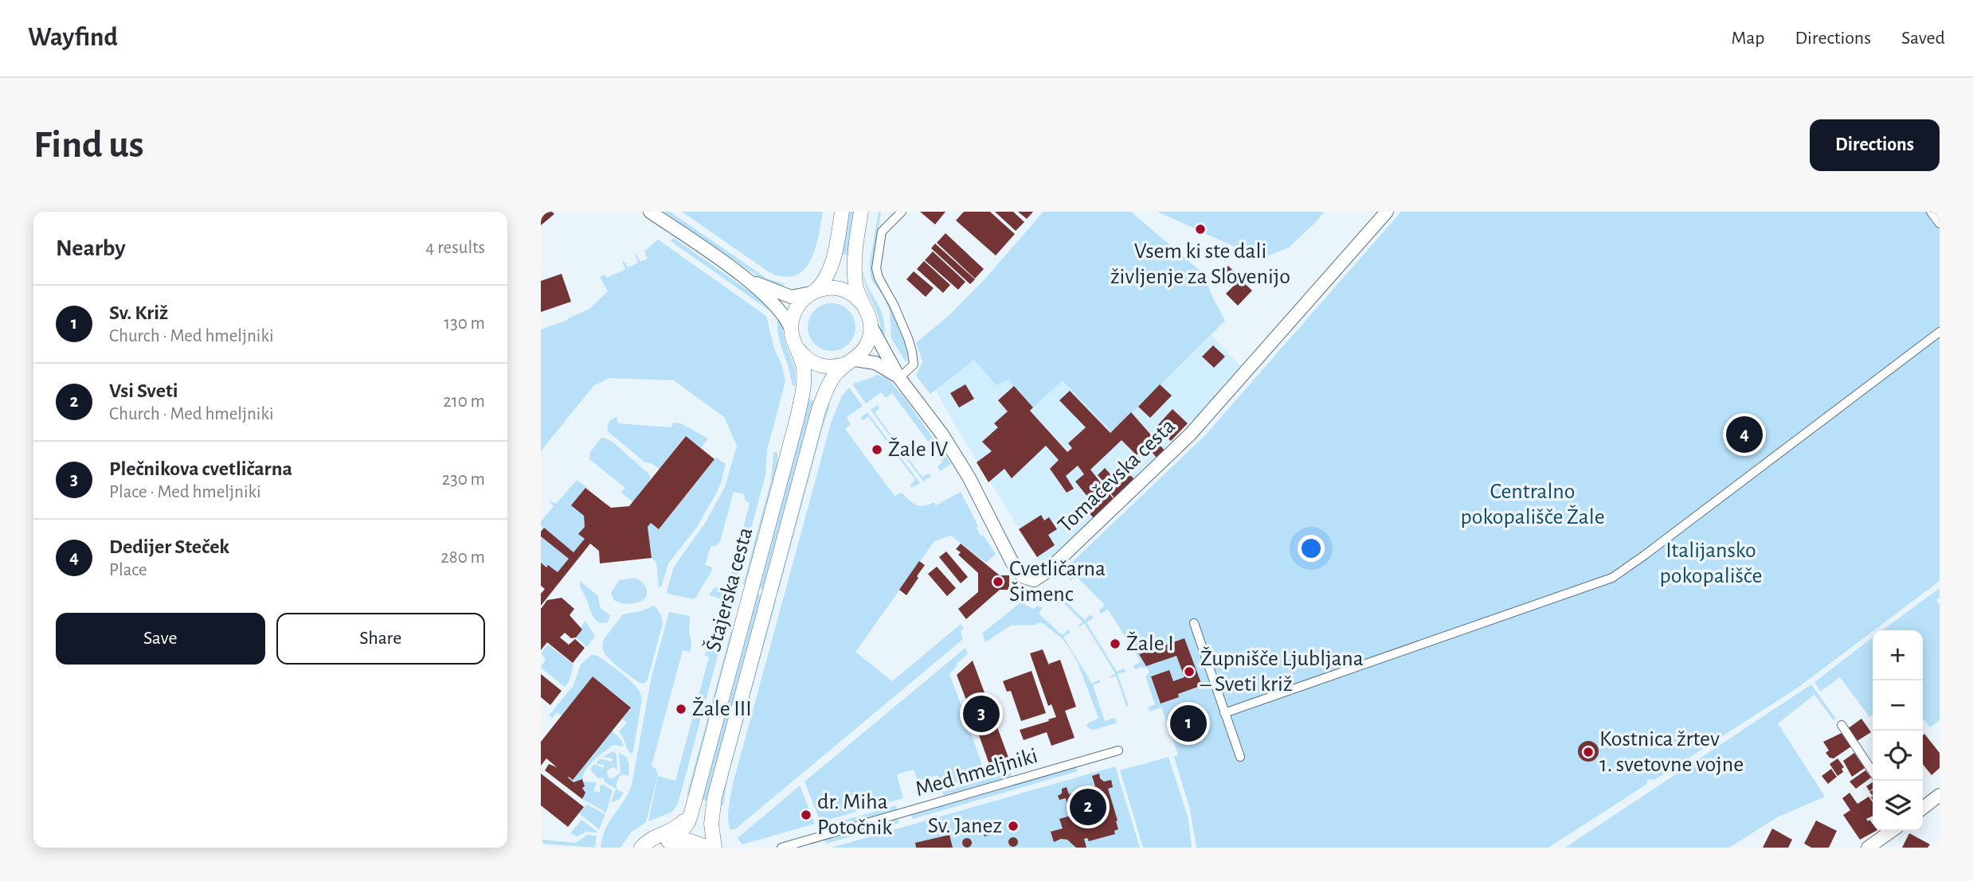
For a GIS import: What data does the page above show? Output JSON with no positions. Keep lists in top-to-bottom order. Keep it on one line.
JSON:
{"streets":{"main road":["Štajerska cesta"],"street":["Tomačevska cesta","Med hmeljniki"]},"crossings":[["Tomačevska cesta","Štajerska cesta"]],"parks":["Centralno pokopališče Žale","Italijansko pokopališče"],"places":["Vsem ki ste dali življenje za Slovenijo","Žale IV","Cvetličarna Šimenc","Žale I","Župnišče Ljubljana – Sveti križ","Žale III","Kostnica žrtev 1. svetovne vojne","dr. Miha Potočnik","Sv. Janez"],"page":{"header":"Wayfind","nav":["Map","Directions","Saved"],"buttons":["Directions",["Save","Share"]],"title":"Find us","heading":["Nearby","4 results"],"list":[{"mark":"1","name":"Sv. Križ","note":"Church · Med hmeljniki","value":"130 m"},{"mark":"2","name":"Vsi Sveti","note":"Church · Med hmeljniki","value":"210 m"},{"mark":"3","name":"Plečnikova cvetličarna","note":"Place · Med hmeljniki","value":"230 m"},{"mark":"4","name":"Dedijer Steček","note":"Place","value":"280 m"}],"pins":["4","3","1","2"],"map_buttons":["+","−"]}}
